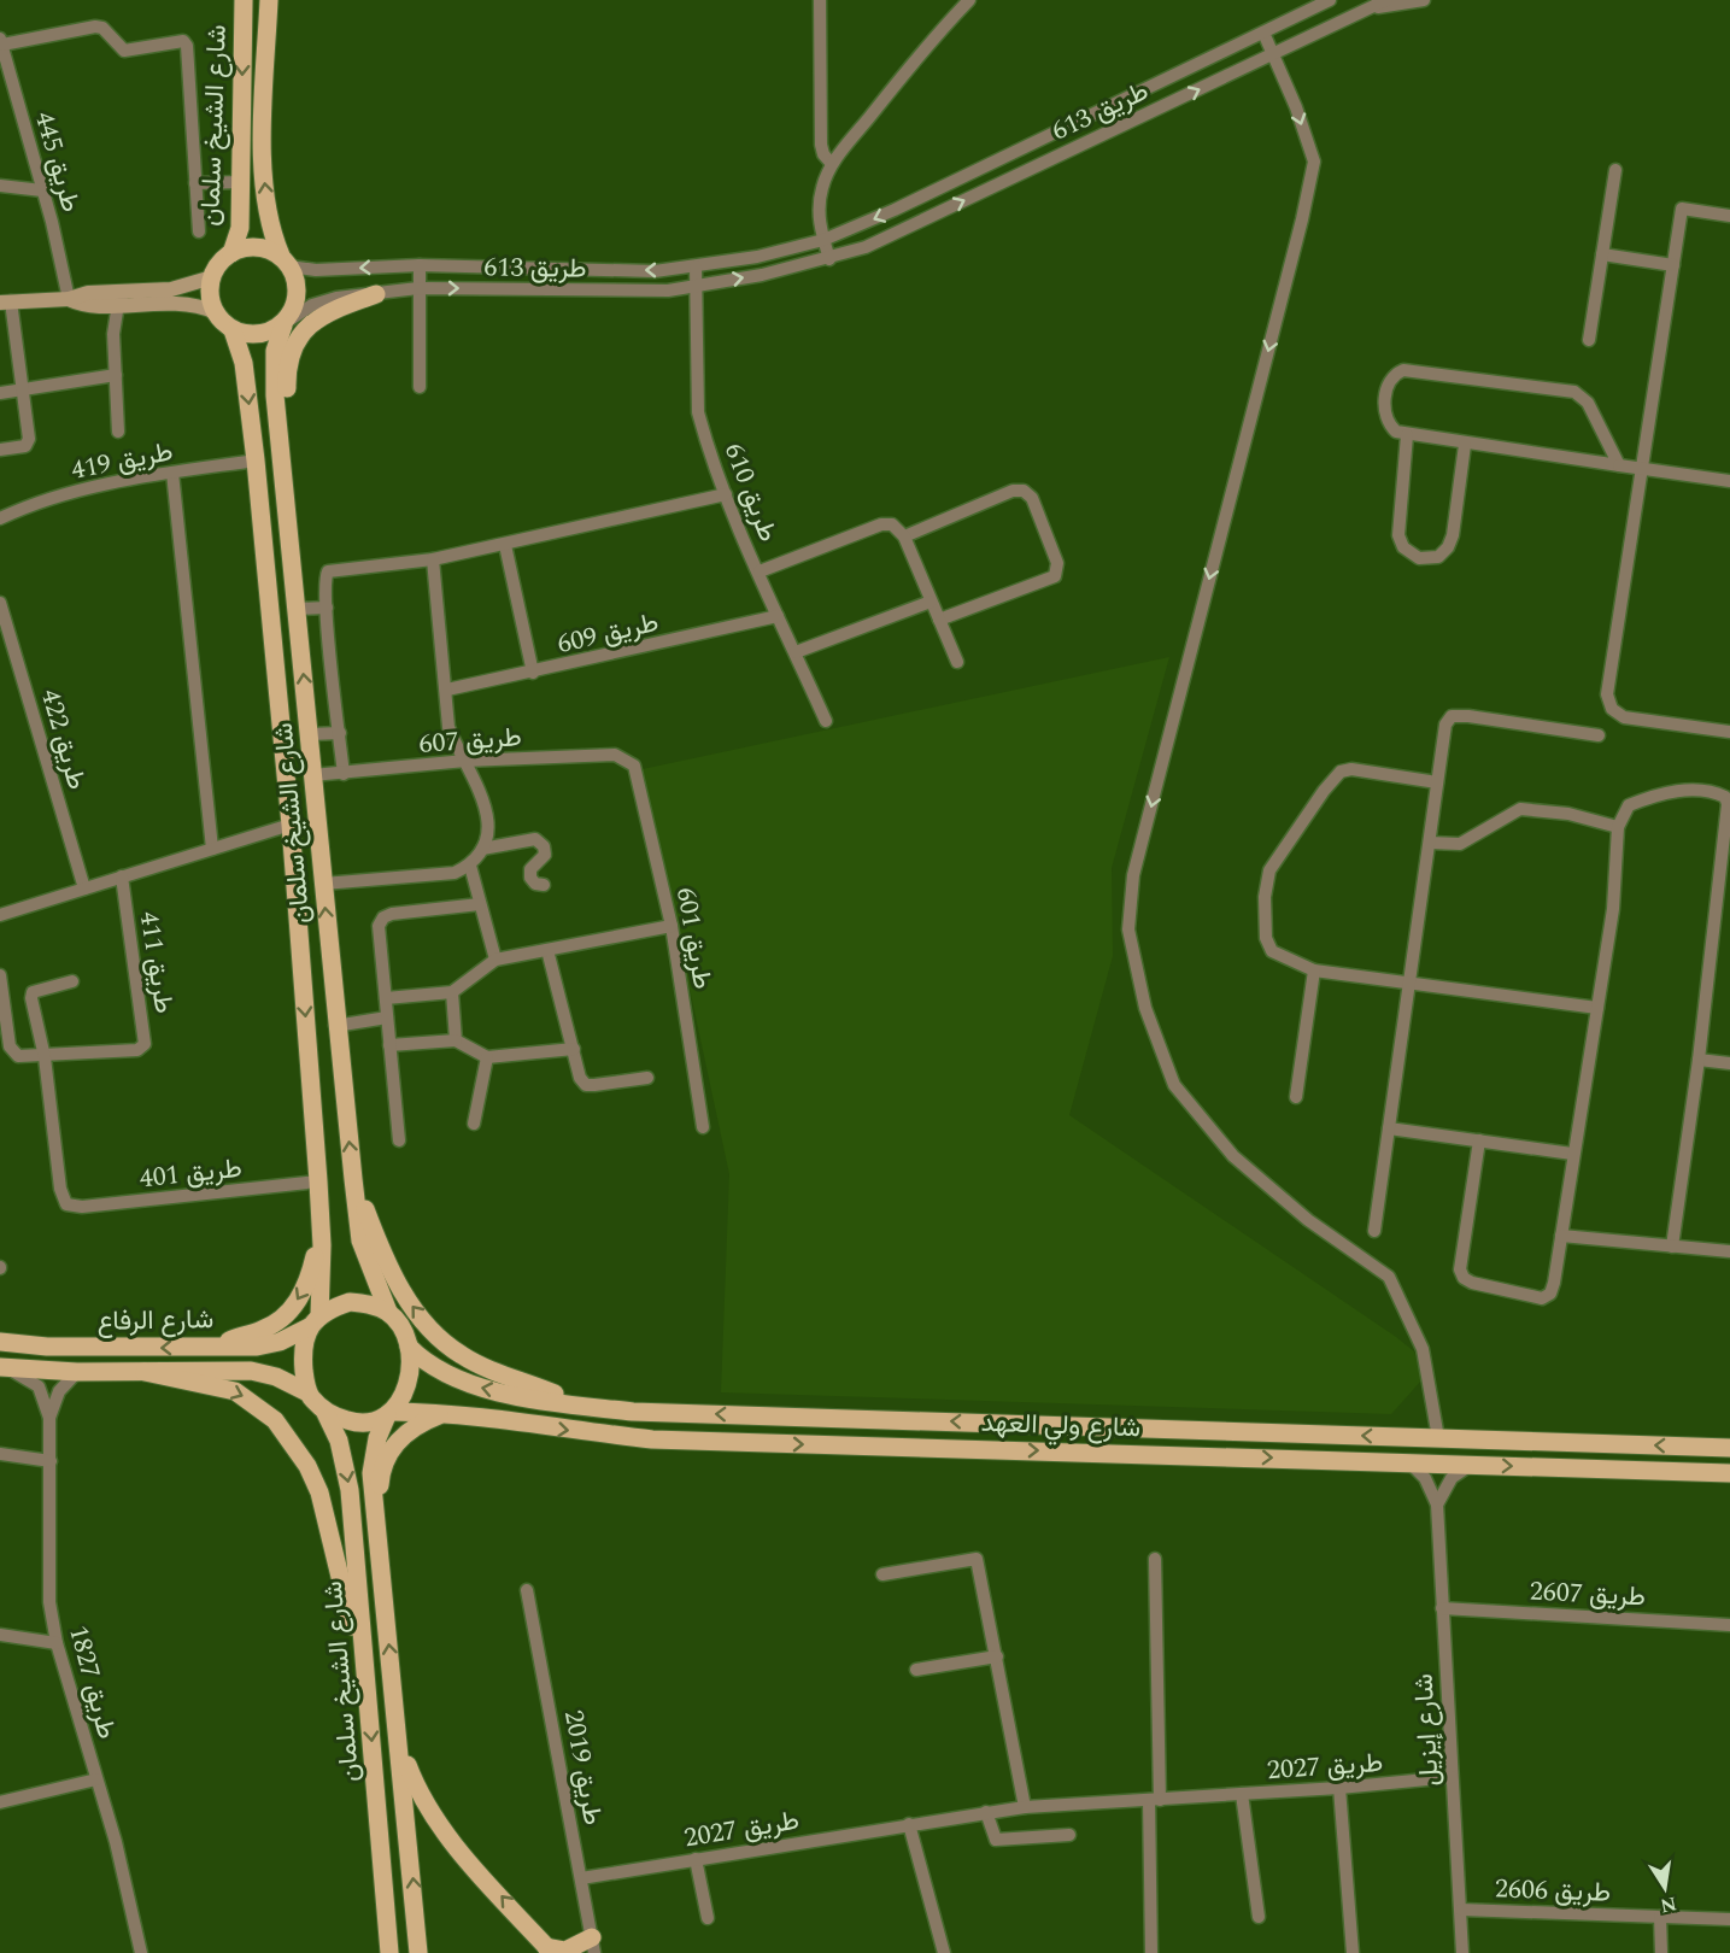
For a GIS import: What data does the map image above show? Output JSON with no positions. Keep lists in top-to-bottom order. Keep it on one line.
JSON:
{"streets":{"main road":["شارع الشيخ سلمان","شارع الرفاع","شارع ولي العهد"],"street":["طريق 613","طريق 445","طريق 419","طريق 610","طريق 609","طريق 422","طريق 607","طريق 601","طريق 411","طريق 401","طريق 2607","طريق 1827","شارع إيزيل","طريق 2027","طريق 2019","طريق 2606"]},"crossings":[["طريق 613","شارع الشيخ سلمان"],["طريق 613","طريق 610"],["شارع الشيخ سلمان","طريق 419"],["شارع الشيخ سلمان","طريق 607"],["شارع الشيخ سلمان","طريق 411"],["شارع الشيخ سلمان","طريق 401"],["شارع الشيخ سلمان","شارع الرفاع"],["شارع الشيخ سلمان","شارع ولي العهد"],["طريق 610","طريق 609"],["طريق 422","طريق 411"],["طريق 607","طريق 601"],["طريق 411","طريق 401"],["شارع الرفاع","شارع ولي العهد"],["شارع الرفاع","طريق 1827"],["شارع ولي العهد","شارع إيزيل"],["طريق 2607","شارع إيزيل"],["شارع إيزيل","طريق 2027"],["شارع إيزيل","طريق 2606"],["طريق 2027","طريق 2019"]],"north":"bottom"}
